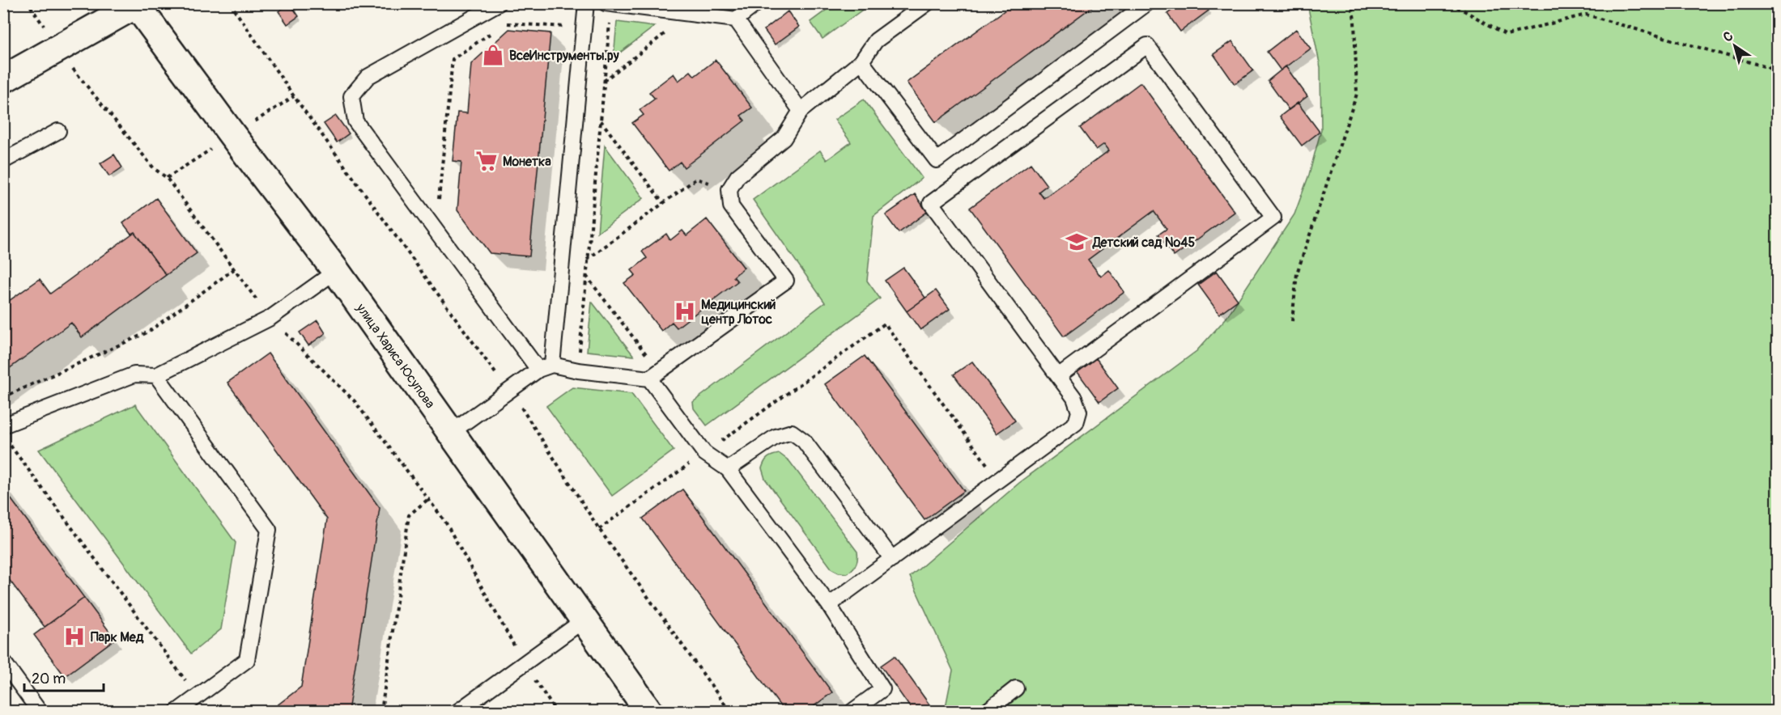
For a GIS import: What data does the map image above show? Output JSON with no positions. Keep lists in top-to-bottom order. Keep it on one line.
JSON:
{"streets":{"street":["улица Хариса Юсупова"]},"places":{"shop":["ВсеИнструменты.ру"],"supermarket":["Монетка"],"school or university":["Детский сад №45"],"hospital":["Медицинский центр Лотос","Парк Мед"]},"scale_bar":"20 m","north":"top left"}
